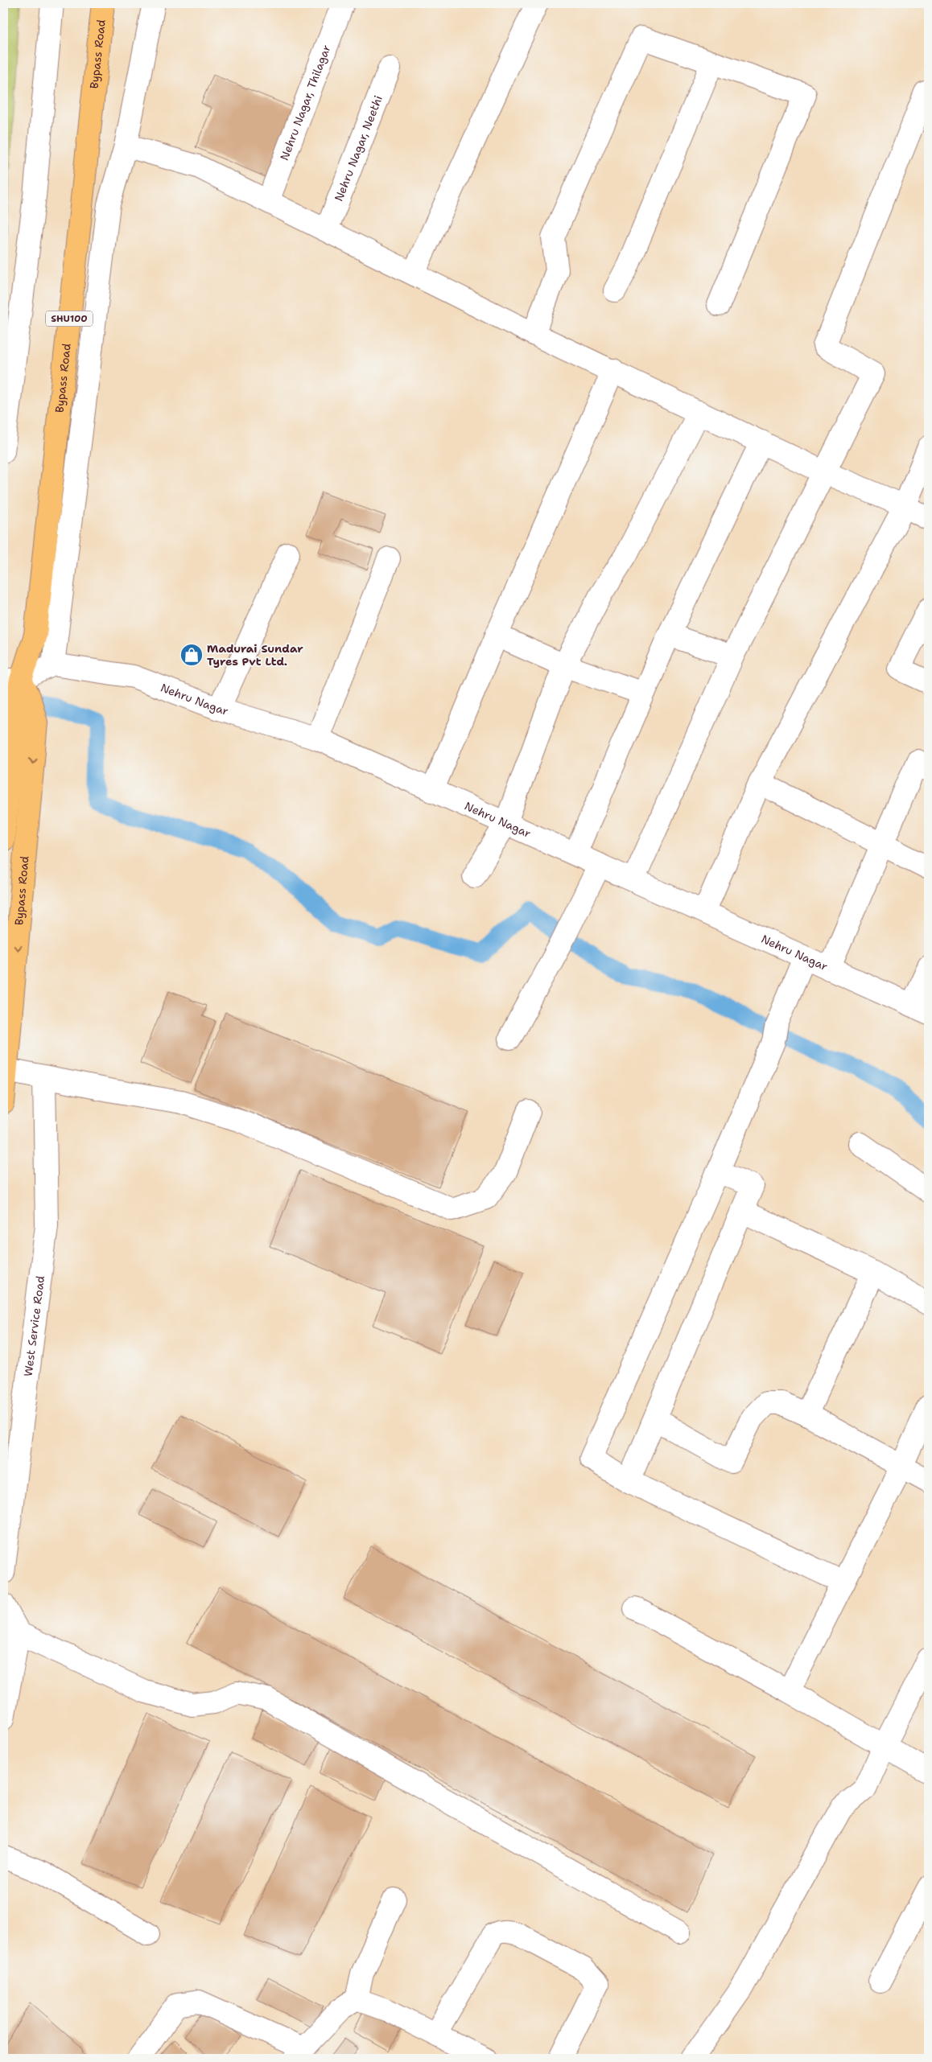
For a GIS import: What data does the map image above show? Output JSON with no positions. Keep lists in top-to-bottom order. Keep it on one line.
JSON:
{"streets":{"main road":["Bypass Road","SHU100"],"street":["Nehru Nagar, Thilagar","Nehru Nagar, Neethi","Nehru Nagar","West Service Road"]},"places":{"shop":["Madurai Sundar Tyres Pvt Ltd."]}}
